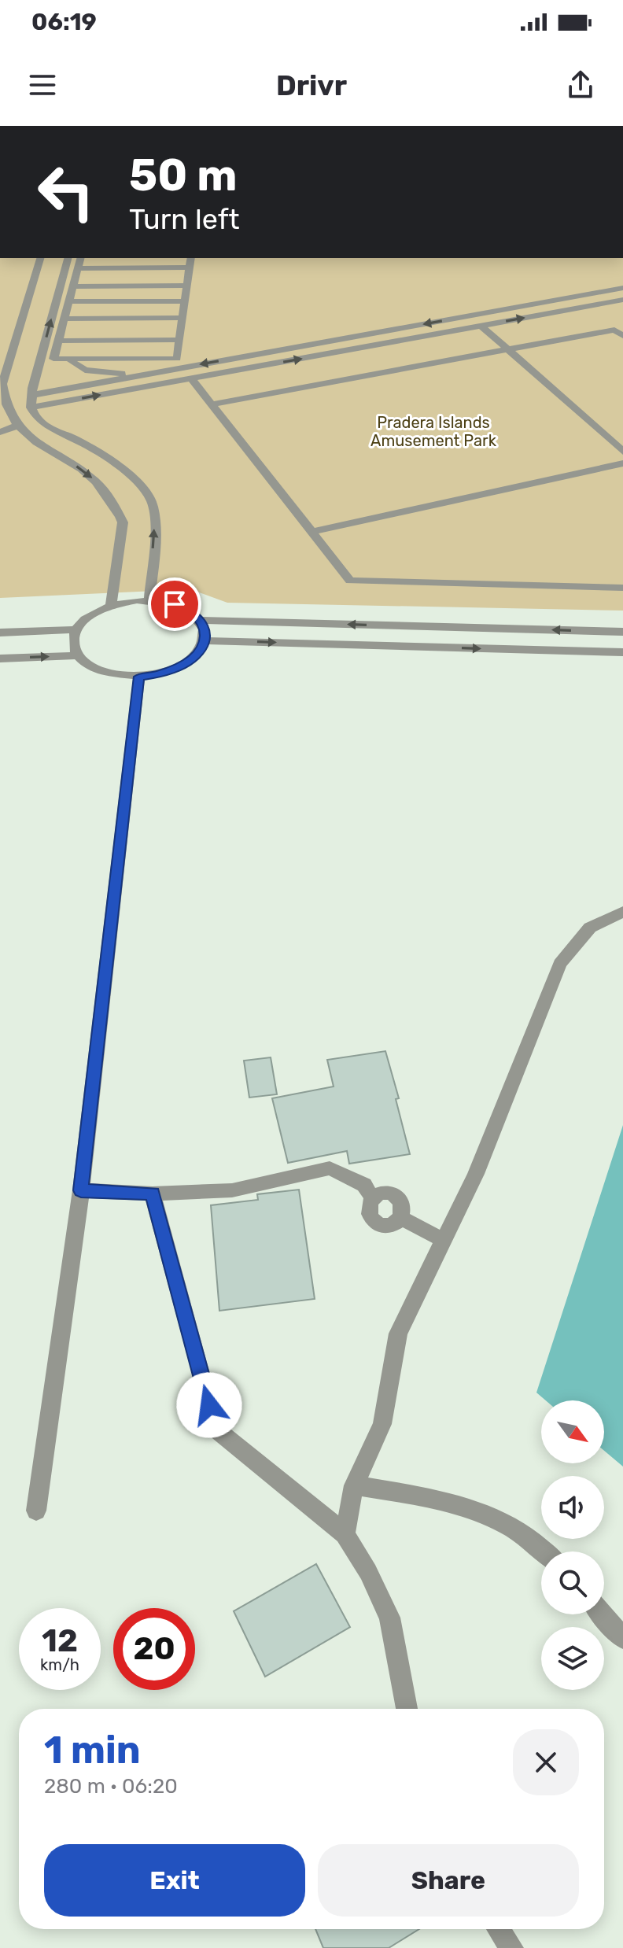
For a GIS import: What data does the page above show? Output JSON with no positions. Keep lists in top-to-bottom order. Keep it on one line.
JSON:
{"parks":["Pradera Islands Amusement Park"],"north":"bottom right","page":{"status":"06:19","header":"Drivr","turn":["50 m","Turn left"],"speed":"12 km/h","limit":"20","heading":["1 min","280 m · 06:20"],"buttons":["Exit","Share"]}}
